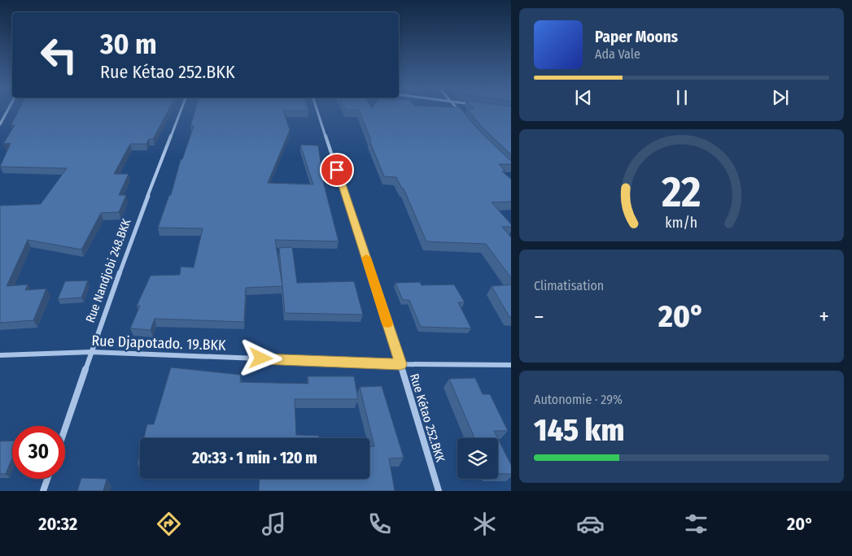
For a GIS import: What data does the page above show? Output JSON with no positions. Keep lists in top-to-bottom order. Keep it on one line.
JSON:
{"streets":{"street":["Rue Nandjobi 248.BKK","Rue Djapotado. 19.BKK","Rue Kétao 252.BKK"]},"crossings":[["Rue Nandjobi 248.BKK","Rue Djapotado. 19.BKK"],["Rue Djapotado. 19.BKK","Rue Kétao 252.BKK"]],"page":{"turn":["30 m","Rue Kétao 252.BKK"],"song":["Paper Moons","Ada Vale"],"tile":["Climatisation",["Autonomie · 29%","145 km"]],"heat":["−","20°","+"],"limit":"30","trip":"20:33 · 1 min · 120 m","tabs":["20:32","20°"],"gauge":["22","km/h"]}}
